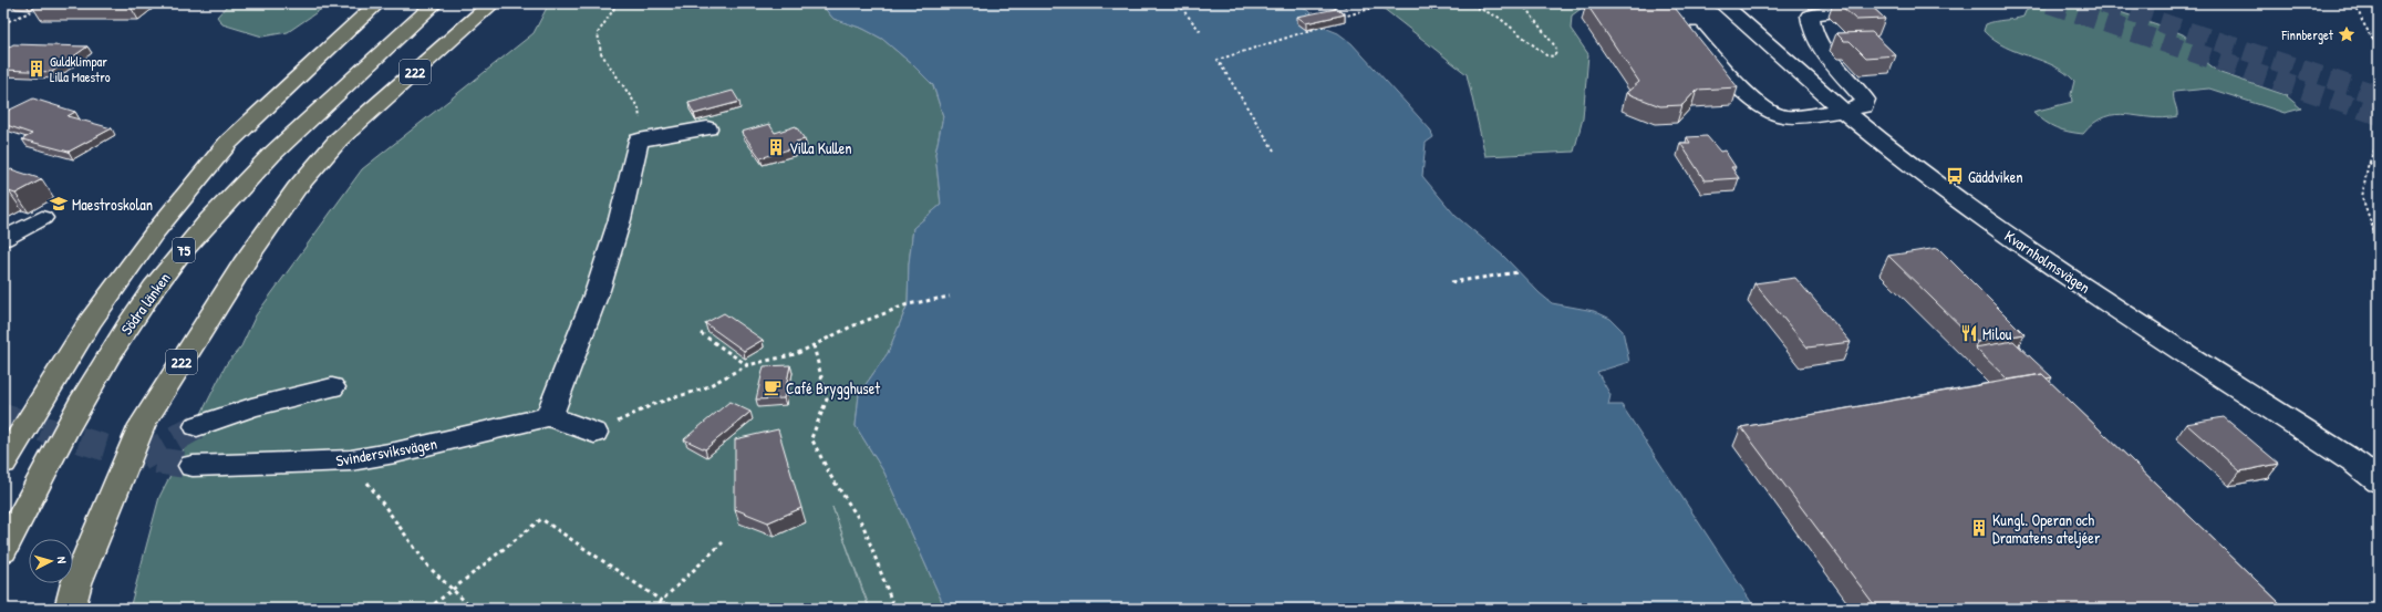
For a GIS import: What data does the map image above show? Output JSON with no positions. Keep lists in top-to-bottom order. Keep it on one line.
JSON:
{"streets":{"highway":["222","75","Södra länken"],"street":["Kvarnholmsvägen","Svindersviksvägen"]},"places":{"place":["Finnberget"],"building":["Guldklimpar Lilla Maestro","Villa Kullen","Kungl. Operan och Dramatens ateljéer"],"bus stop":["Gäddviken"],"school or university":["Maestroskolan"],"restaurant":["Milou"],"cafe":["Café Brygghuset"]},"north":"right"}
